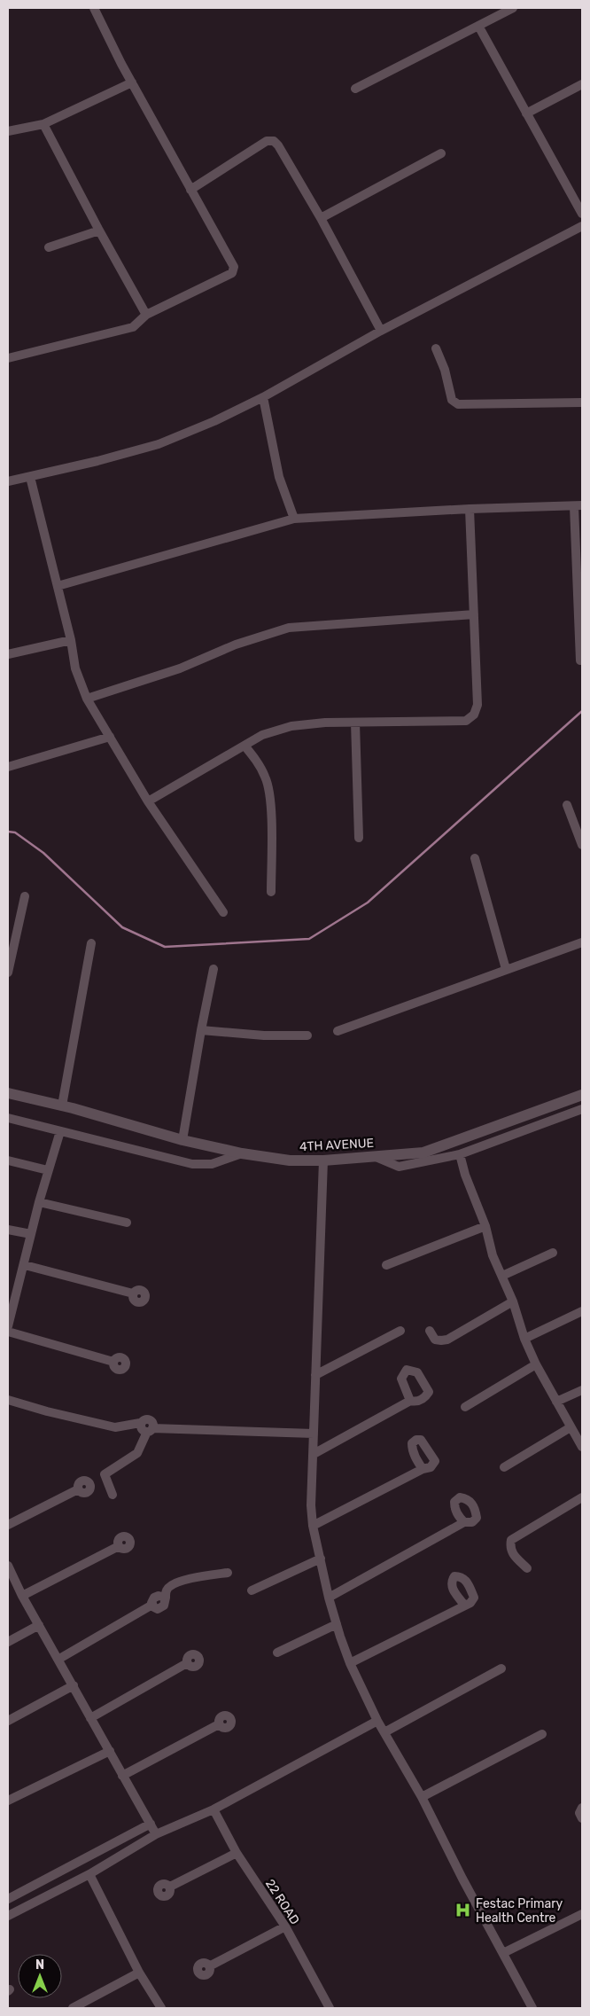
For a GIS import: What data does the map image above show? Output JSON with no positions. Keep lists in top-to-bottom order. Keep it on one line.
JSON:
{"streets":{"main road":["4TH AVENUE"],"street":["22 ROAD"]},"places":{"hospital":["Festac Primary Health Centre"]},"north":"top"}
